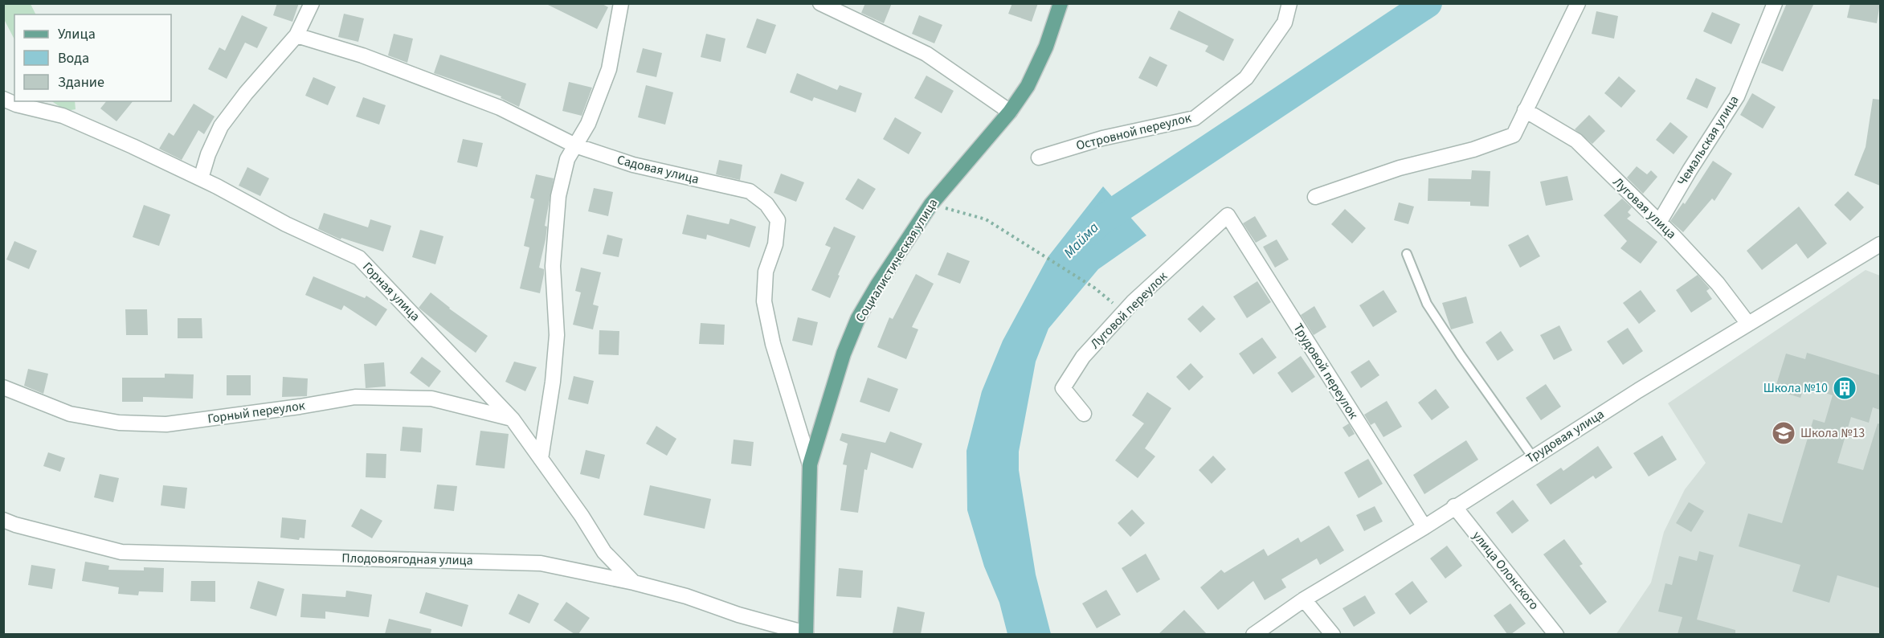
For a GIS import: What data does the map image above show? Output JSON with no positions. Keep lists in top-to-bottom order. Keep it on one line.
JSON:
{"streets":{"main road":["Социалистическая улица"],"street":["Островной переулок","Чемальская улица","Садовая улица","Луговая улица","Горная улица","Луговой переулок","Трудовой переулок","Горный переулок","Трудовая улица","Плодовоягодная улица","улица Олонского"]},"crossings":[["Чемальская улица","Луговая улица"],["Садовая улица","Социалистическая улица"],["Луговая улица","Трудовая улица"],["Социалистическая улица","Плодовоягодная улица"],["Горная улица","Горный переулок"],["Горная улица","Плодовоягодная улица"],["Луговой переулок","Трудовой переулок"],["Трудовой переулок","Трудовая улица"],["Трудовая улица","улица Олонского"]],"water":["Майма"],"places":{"building":["Школа №10"],"school or university":["Школа №13"]},"legend":["Улица","Вода","Здание"]}
